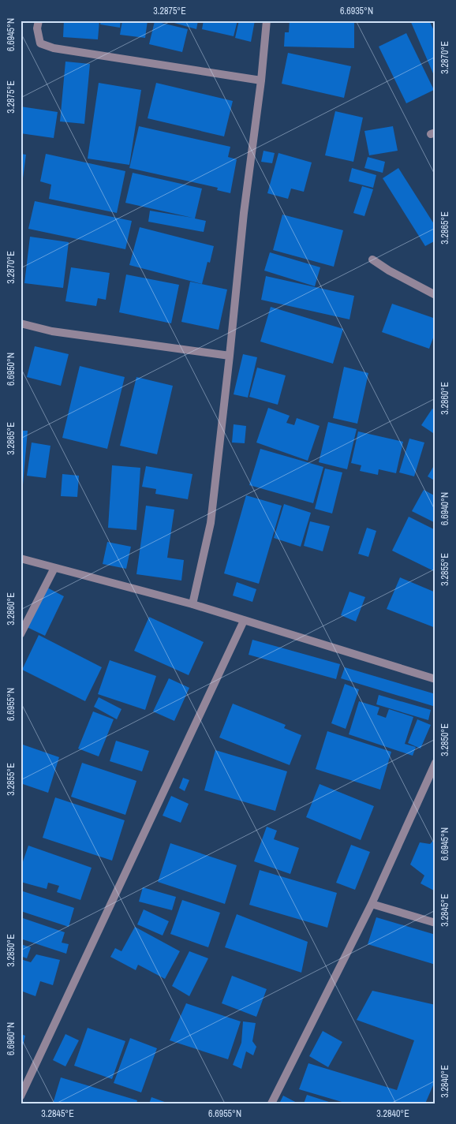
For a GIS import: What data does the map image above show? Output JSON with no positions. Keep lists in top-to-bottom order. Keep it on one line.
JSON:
{"coordinates":["3.2875°E","6.6935°N","6.6945°N","3.2870°E","3.2865°E","6.6950°N","3.2860°E","6.6940°N","3.2855°E","6.6955°N","3.2850°E","3.2845°E","6.6960°N","3.2840°E"]}
